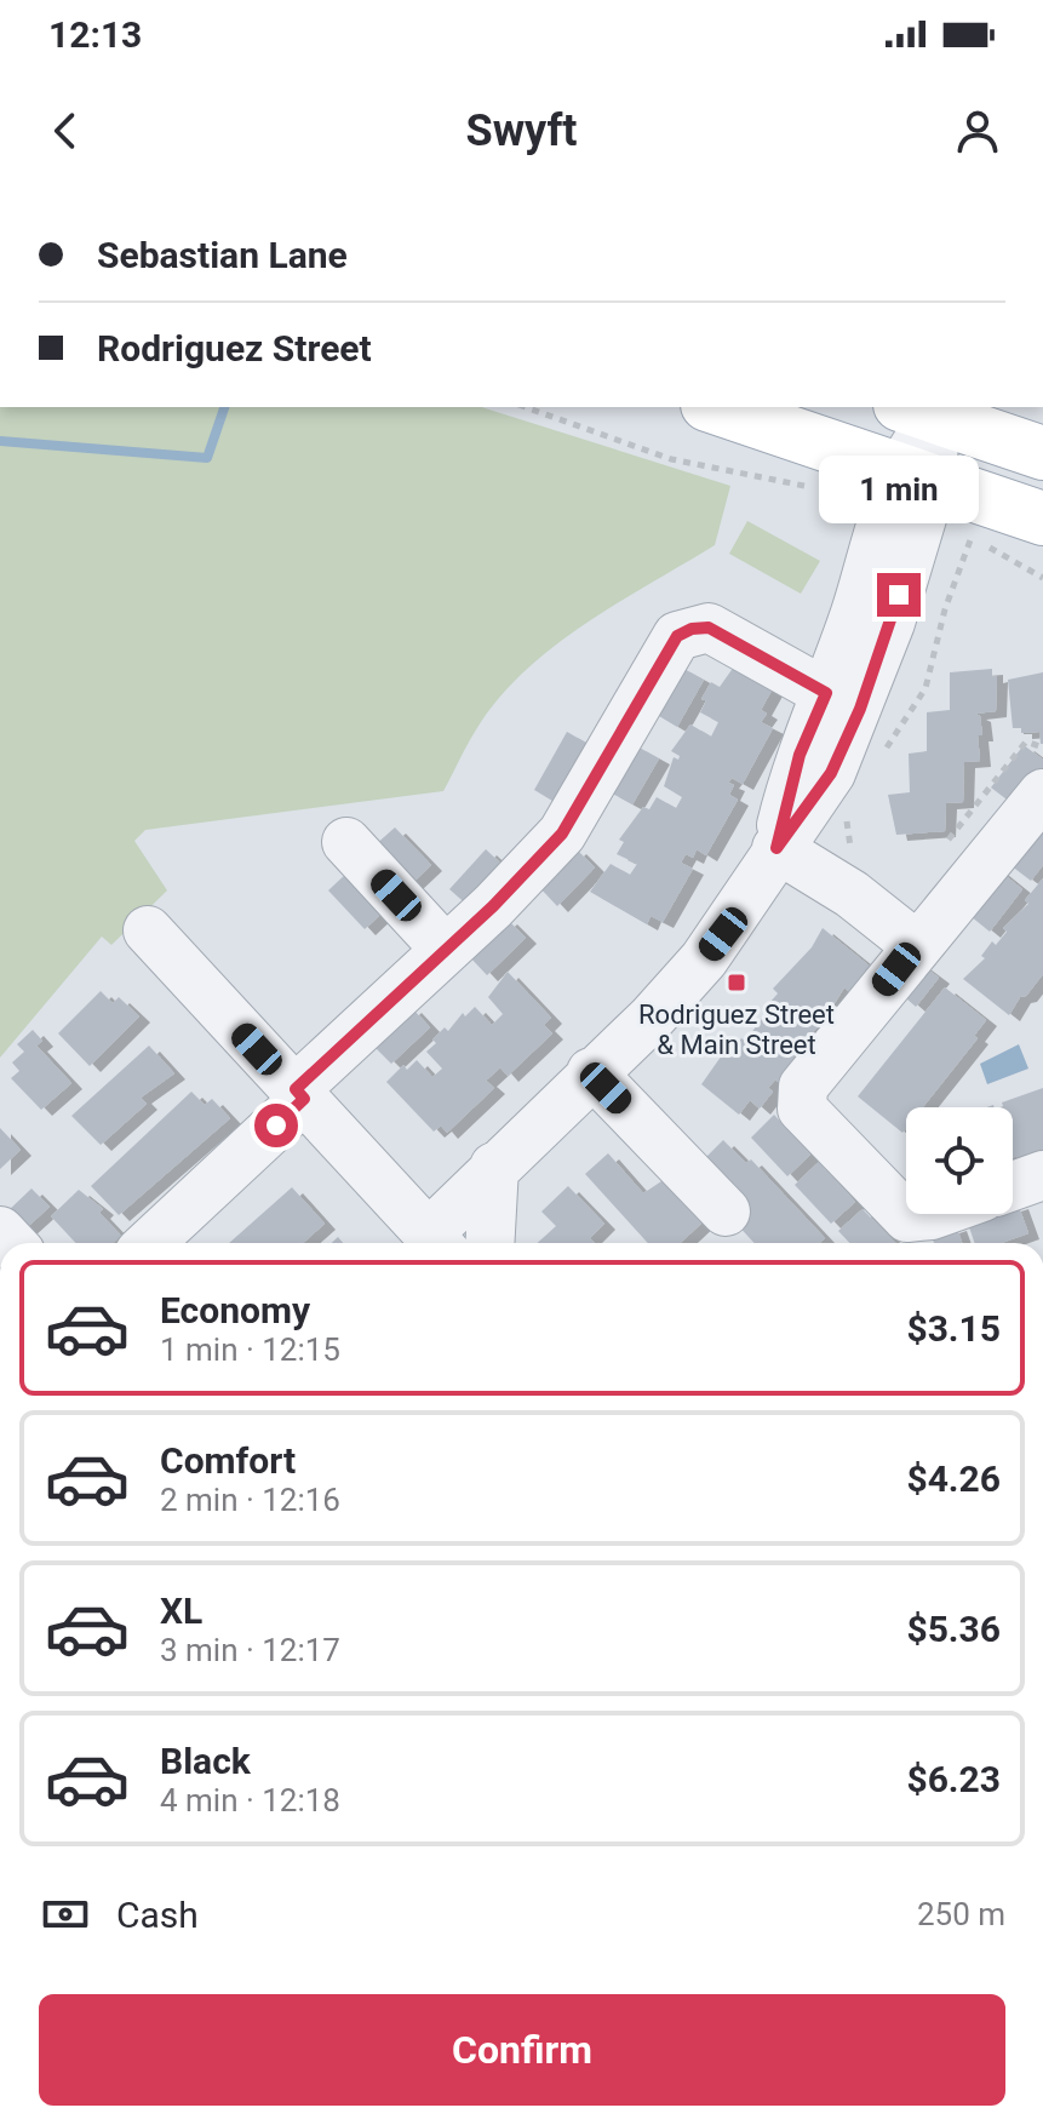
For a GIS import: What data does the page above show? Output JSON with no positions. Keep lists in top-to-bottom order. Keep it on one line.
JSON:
{"places":{"transit":["Rodriguez Street & Main Street"]},"page":{"status":"12:13","header":"Swyft","banner":["Sebastian Lane","Rodriguez Street"],"bubble":"1 min","list":[{"name":"Economy","note":"1 min · 12:15","value":"$3.15"},{"name":"Comfort","note":"2 min · 12:16","value":"$4.26"},{"name":"XL","note":"3 min · 12:17","value":"$5.36"},{"name":"Black","note":"4 min · 12:18","value":"$6.23"}],"pay":["Cash","250 m"],"buttons":"Confirm"}}
